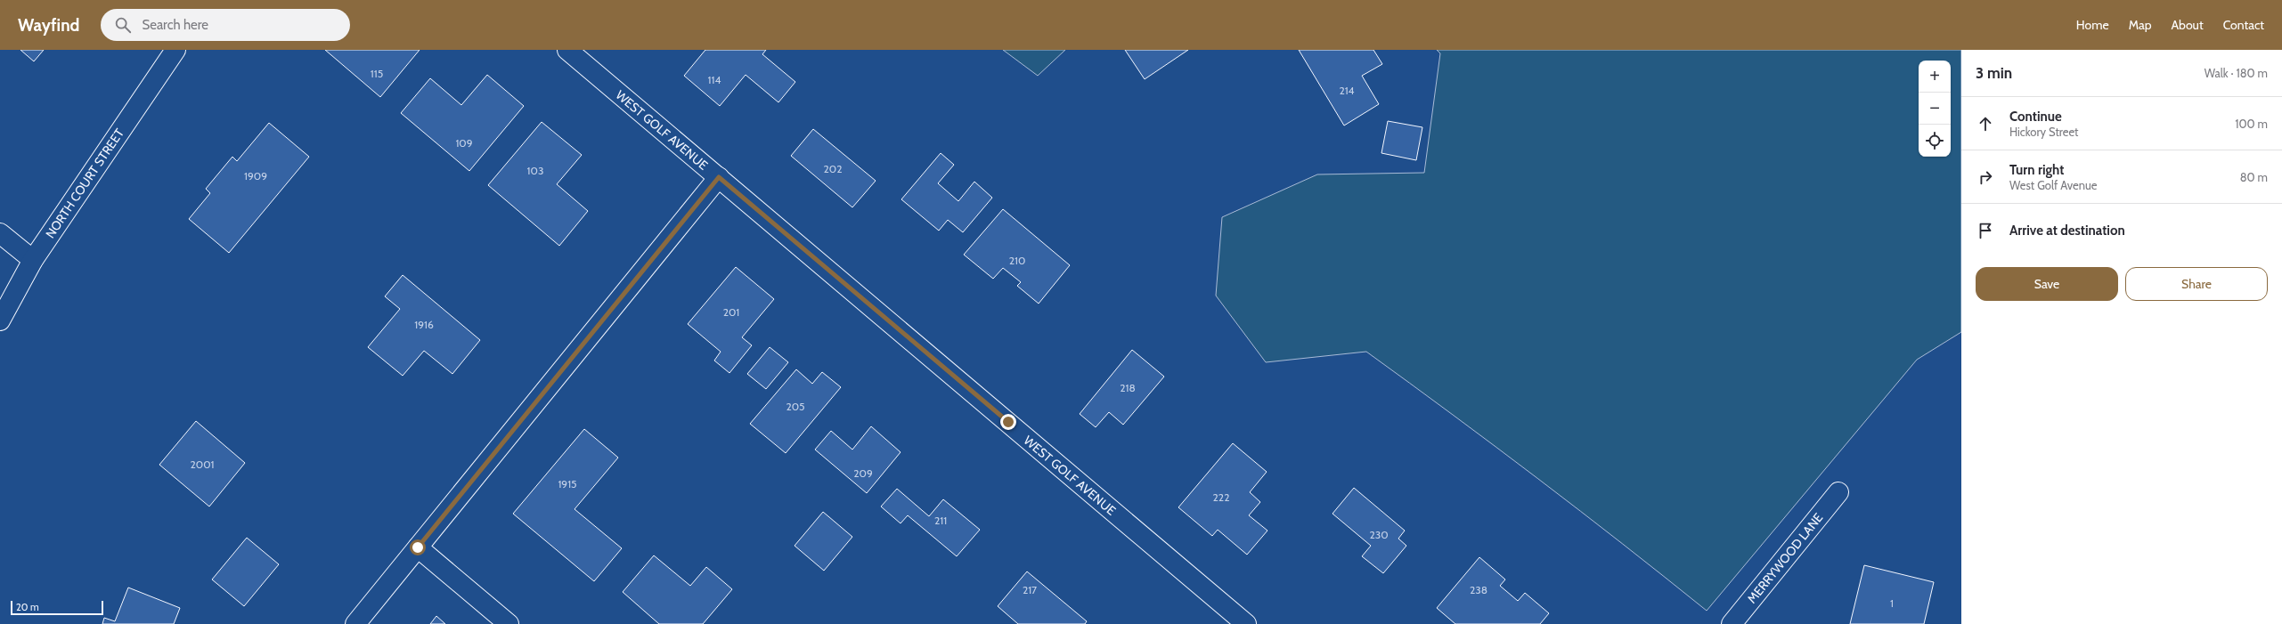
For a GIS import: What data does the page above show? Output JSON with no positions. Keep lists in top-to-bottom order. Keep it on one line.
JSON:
{"streets":{"street":["WEST GOLF AVENUE","NORTH COURT STREET","MERRYWOOD LANE"]},"house_numbers":["115","114","214","109","202","103","1909","210","201","1916","218","205","2001","209","1915","222","211","230","217","238","1"],"scale_bar":"20 m","page":{"header":"Wayfind","search":"Search here","nav":["Home","Map","About","Contact"],"heading":["3 min","Walk · 180 m"],"map_buttons":["+","−"],"list":[["Continue","Hickory Street","100 m"],["Turn right","West Golf Avenue","80 m"],"Arrive at destination"],"buttons":["Save","Share"],"scale":"20 m"}}
